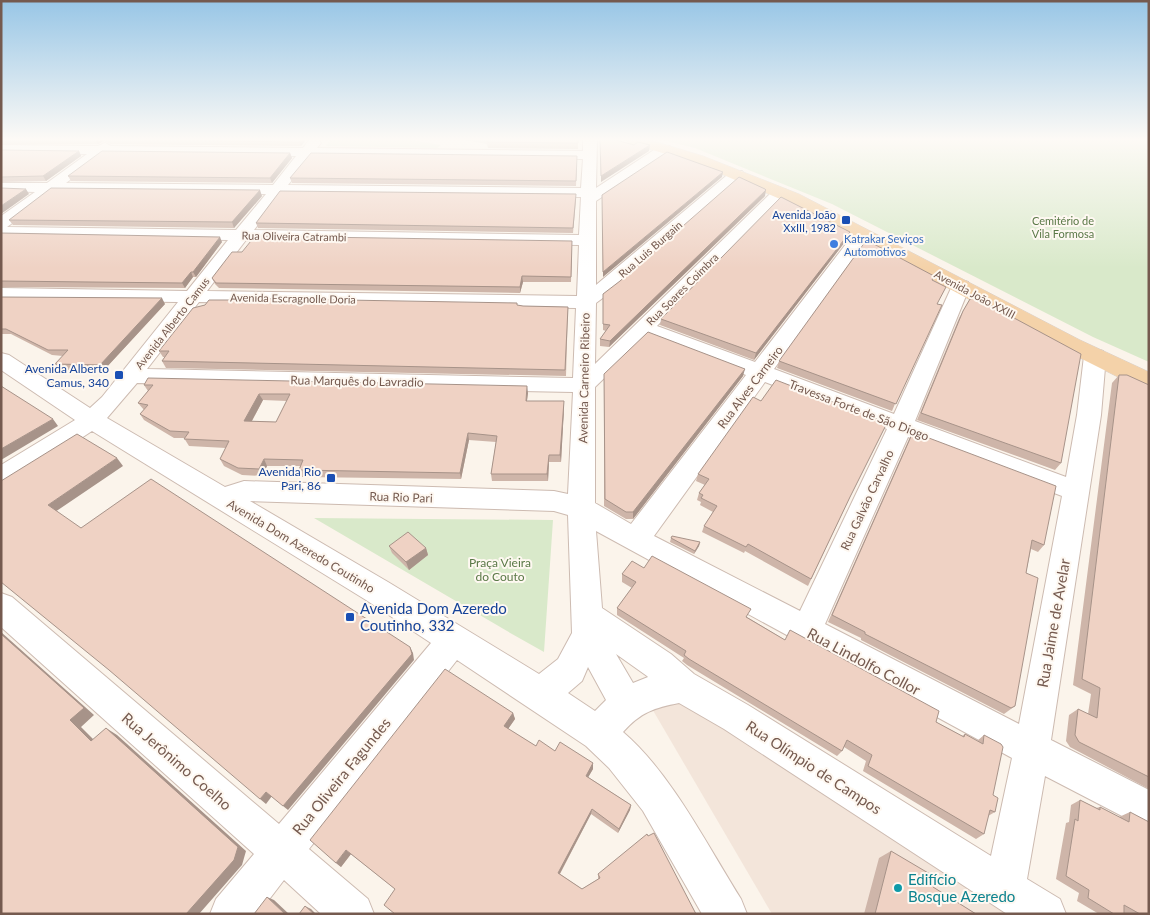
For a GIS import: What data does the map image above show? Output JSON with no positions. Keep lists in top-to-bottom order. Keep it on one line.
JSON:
{"streets":{"main road":["Avenida João XXIII"],"street":["Rua Oliveira Catrambi","Rua Luis Burgain","Rua Soares Coimbra","Avenida Escragnolle Doria","Avenida Alberto Camus","Avenida Carneiro Ribeiro","Rua Marquês do Lavradio","Rua Alves Carneiro","Travessa Forte de São Diogo","Rua Rio Pari","Rua Galvão Carvalho","Avenida Dom Azeredo Coutinho","Rua Jaime de Avelar","Rua Lindolfo Collor","Rua Jerônimo Coelho","Rua Olímpio de Campos","Rua Oliveira Fagundes"]},"crossings":[["Rua Oliveira Catrambi","Avenida Alberto Camus"],["Rua Oliveira Catrambi","Avenida Carneiro Ribeiro"],["Rua Luis Burgain","Avenida Escragnolle Doria"],["Rua Luis Burgain","Avenida Carneiro Ribeiro"],["Rua Soares Coimbra","Avenida João XXIII"],["Rua Soares Coimbra","Avenida Carneiro Ribeiro"],["Rua Soares Coimbra","Rua Marquês do Lavradio"],["Rua Soares Coimbra","Travessa Forte de São Diogo"],["Avenida João XXIII","Rua Alves Carneiro"],["Avenida João XXIII","Rua Galvão Carvalho"],["Avenida João XXIII","Rua Jaime de Avelar"],["Avenida Escragnolle Doria","Avenida Alberto Camus"],["Avenida Escragnolle Doria","Avenida Carneiro Ribeiro"],["Avenida Alberto Camus","Rua Marquês do Lavradio"],["Avenida Alberto Camus","Avenida Dom Azeredo Coutinho"],["Avenida Carneiro Ribeiro","Rua Marquês do Lavradio"],["Avenida Carneiro Ribeiro","Rua Rio Pari"],["Avenida Carneiro Ribeiro","Rua Lindolfo Collor"],["Avenida Carneiro Ribeiro","Rua Olímpio de Campos"],["Rua Alves Carneiro","Travessa Forte de São Diogo"],["Rua Alves Carneiro","Rua Lindolfo Collor"],["Travessa Forte de São Diogo","Rua Galvão Carvalho"],["Travessa Forte de São Diogo","Rua Jaime de Avelar"],["Rua Rio Pari","Avenida Dom Azeredo Coutinho"],["Rua Rio Pari","Rua Lindolfo Collor"],["Rua Galvão Carvalho","Rua Lindolfo Collor"],["Avenida Dom Azeredo Coutinho","Rua Oliveira Fagundes"],["Rua Jaime de Avelar","Rua Lindolfo Collor"],["Rua Jaime de Avelar","Rua Olímpio de Campos"],["Rua Jerônimo Coelho","Rua Oliveira Fagundes"]],"parks":["Cemitério de Vila Formosa","Praça Vieira do Couto"],"places":{"transit":["Avenida João XxIII, 1982","Avenida Alberto Camus, 340","Avenida Rio Pari, 86","Avenida Dom Azeredo Coutinho, 332"],"other":["Katrakar Seviços Automotivos","Edifício Bosque Azeredo"]}}
